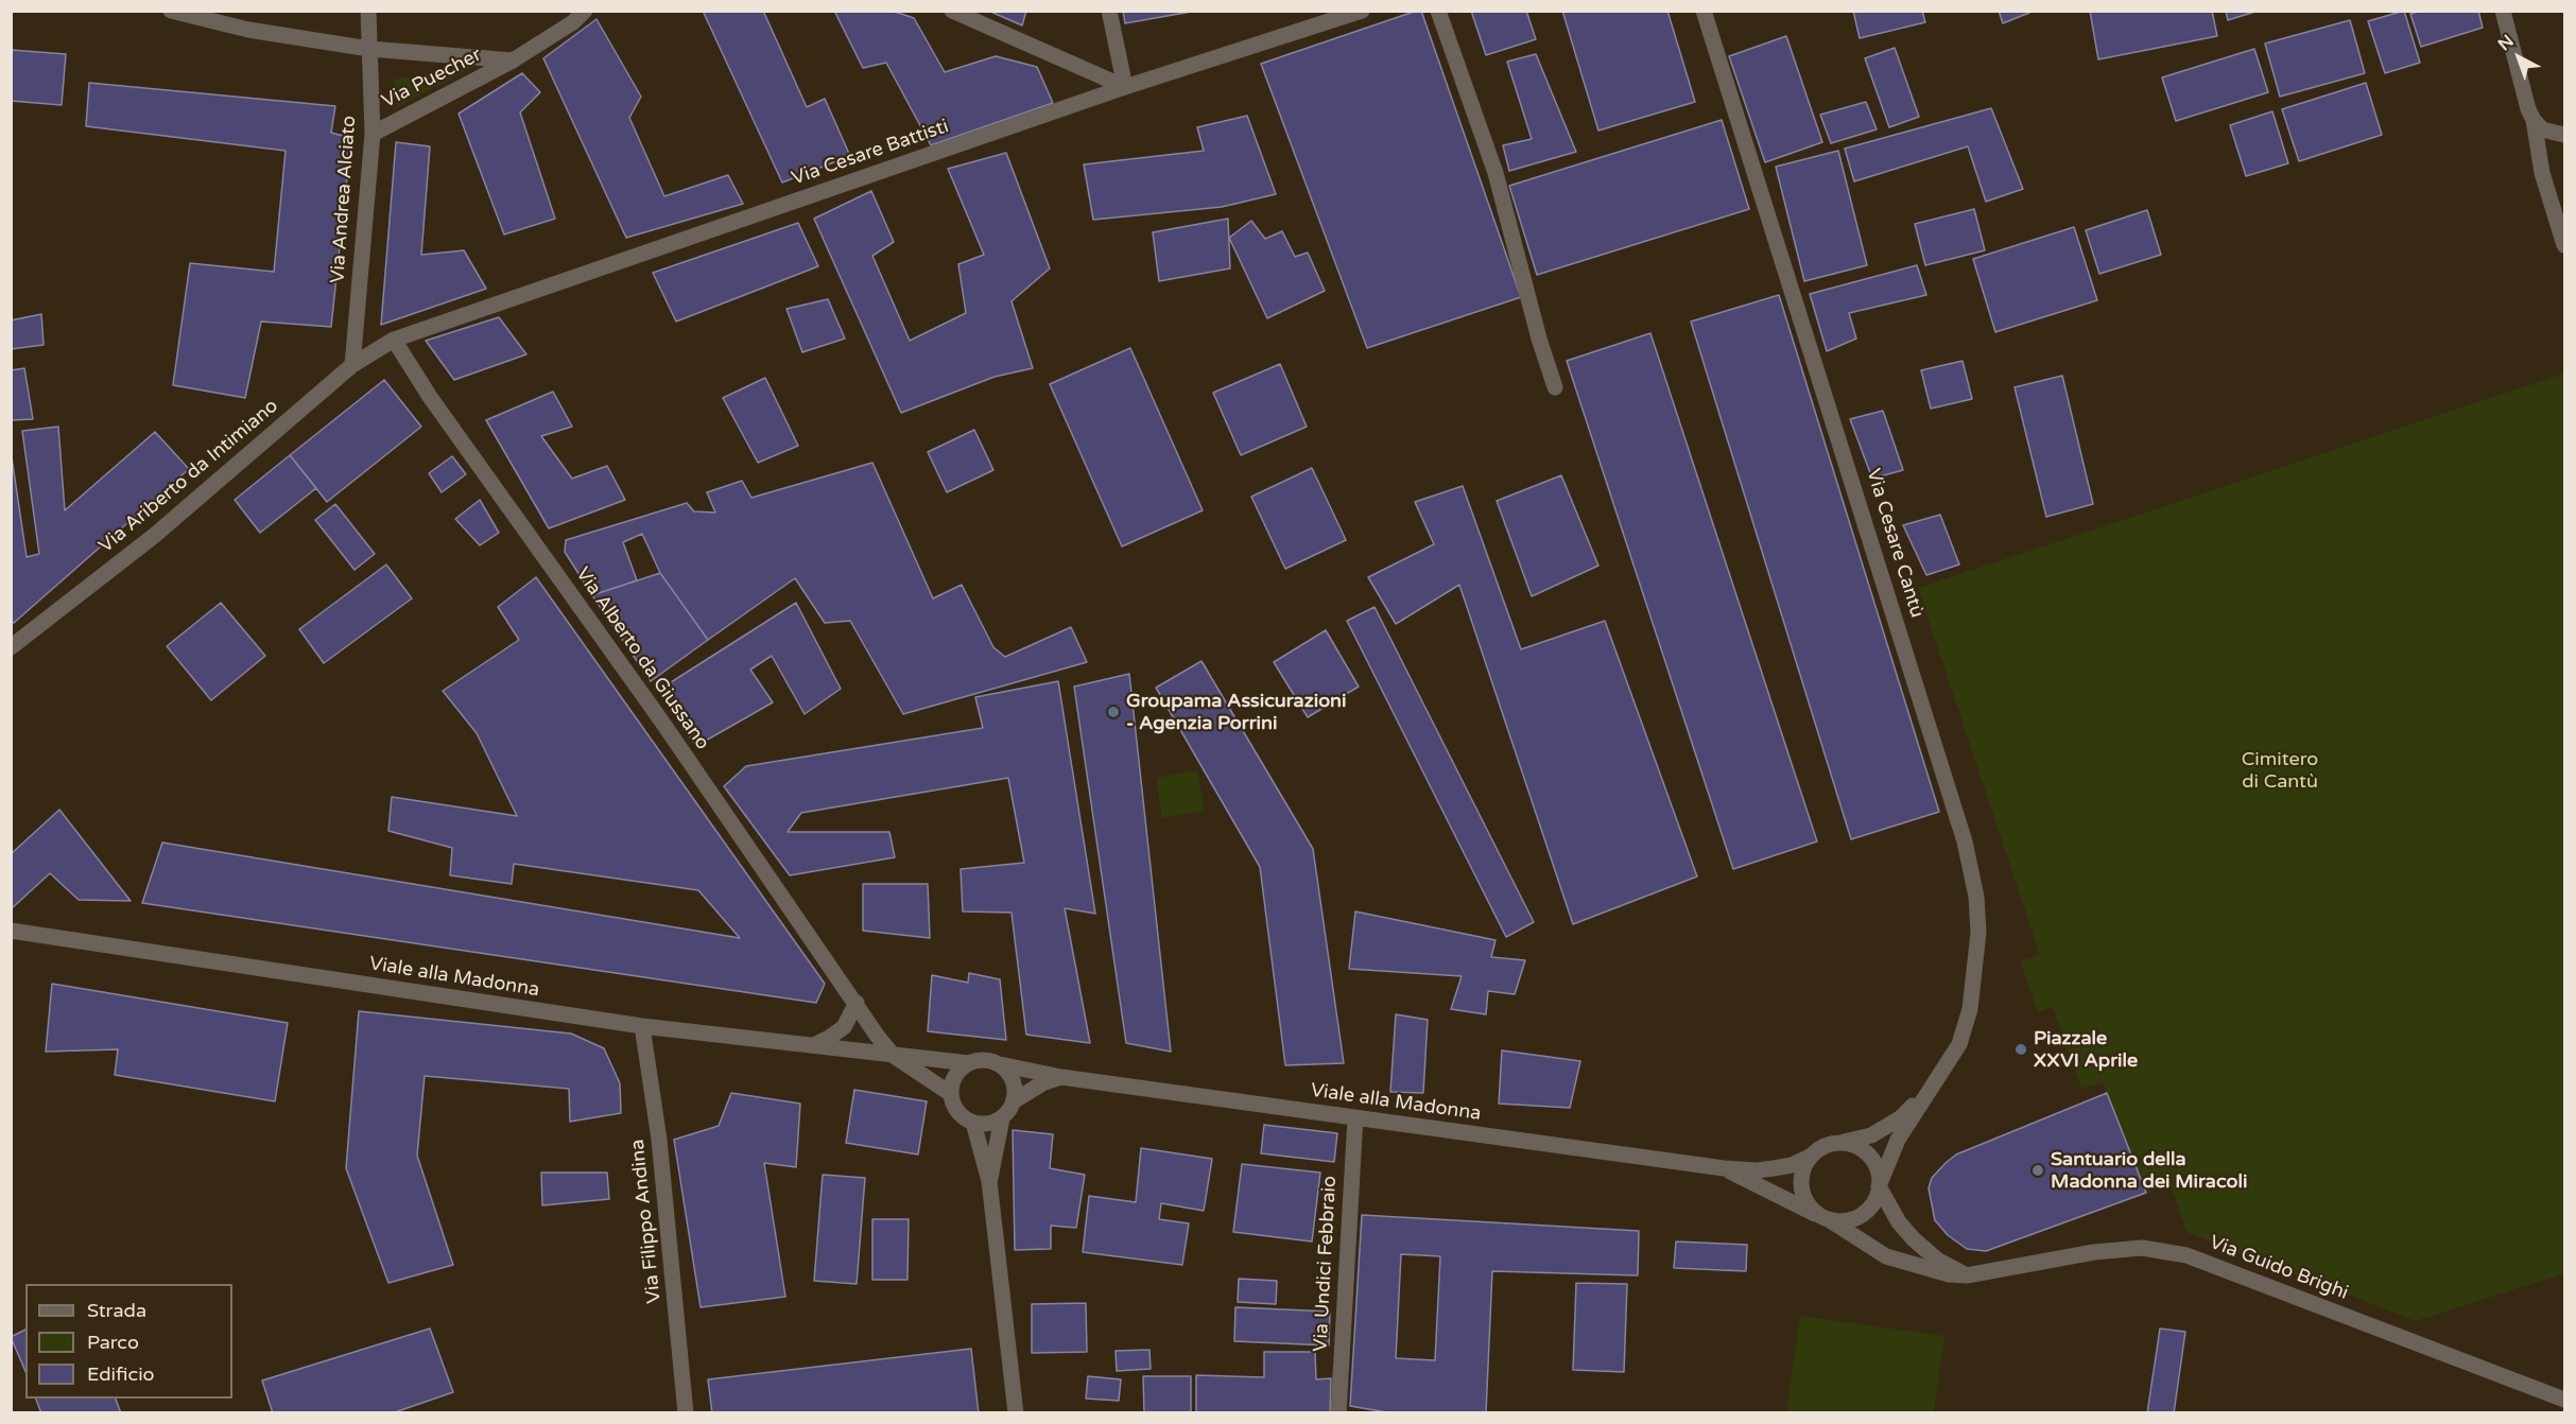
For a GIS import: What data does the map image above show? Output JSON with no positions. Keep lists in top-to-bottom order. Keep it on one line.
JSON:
{"streets":{"street":["Via Puecher","Via Cesare Battisti","Via Andrea Alciato","Via Ariberto da Intimiano","Via Cesare Cantù","Via Alberto da Giussano","Viale alla Madonna","Via Filippo Andina","Via Undici Febbraio","Via Guido Brighi"]},"crossings":[["Via Puecher","Via Andrea Alciato"],["Via Cesare Battisti","Via Ariberto da Intimiano"],["Via Cesare Battisti","Via Alberto da Giussano"],["Via Andrea Alciato","Via Ariberto da Intimiano"],["Via Ariberto da Intimiano","Via Alberto da Giussano"],["Via Cesare Cantù","Viale alla Madonna"],["Via Cesare Cantù","Via Guido Brighi"],["Via Alberto da Giussano","Viale alla Madonna"],["Viale alla Madonna","Via Filippo Andina"],["Viale alla Madonna","Via Undici Febbraio"],["Viale alla Madonna","Via Guido Brighi"]],"parks":["Cimitero di Cantù"],"places":["Groupama Assicurazioni - Agenzia Porrini","Piazzale XXVI Aprile","Santuario della Madonna dei Miracoli"],"legend":["Strada","Parco","Edificio"],"north":"top left"}
